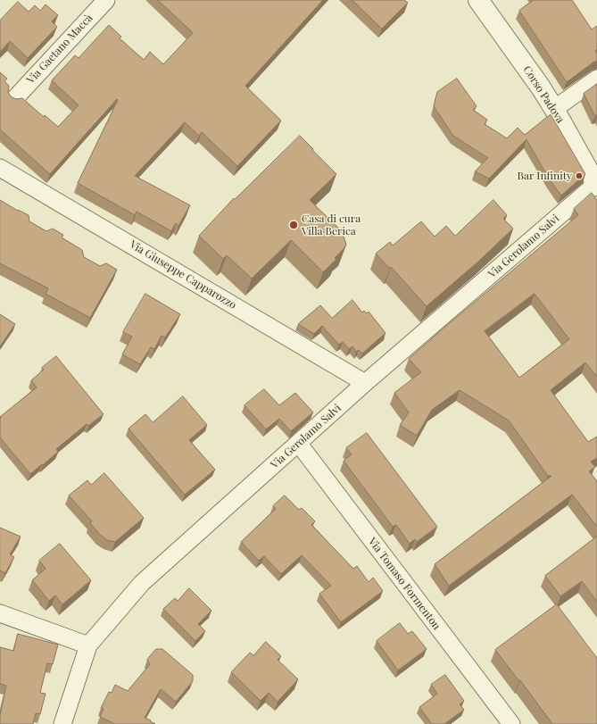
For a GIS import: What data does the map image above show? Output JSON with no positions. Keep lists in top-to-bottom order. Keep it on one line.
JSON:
{"streets":{"street":["Via Gaetano Maccà","Corso Padova","Via Gerolamo Salvi","Via Giuseppe Capparozzo","Via Tomaso Formenton"]},"crossings":[["Corso Padova","Via Gerolamo Salvi"],["Via Gerolamo Salvi","Via Giuseppe Capparozzo"],["Via Gerolamo Salvi","Via Tomaso Formenton"]],"places":["Bar Infinity","Casa di cura Villa Berica"]}
